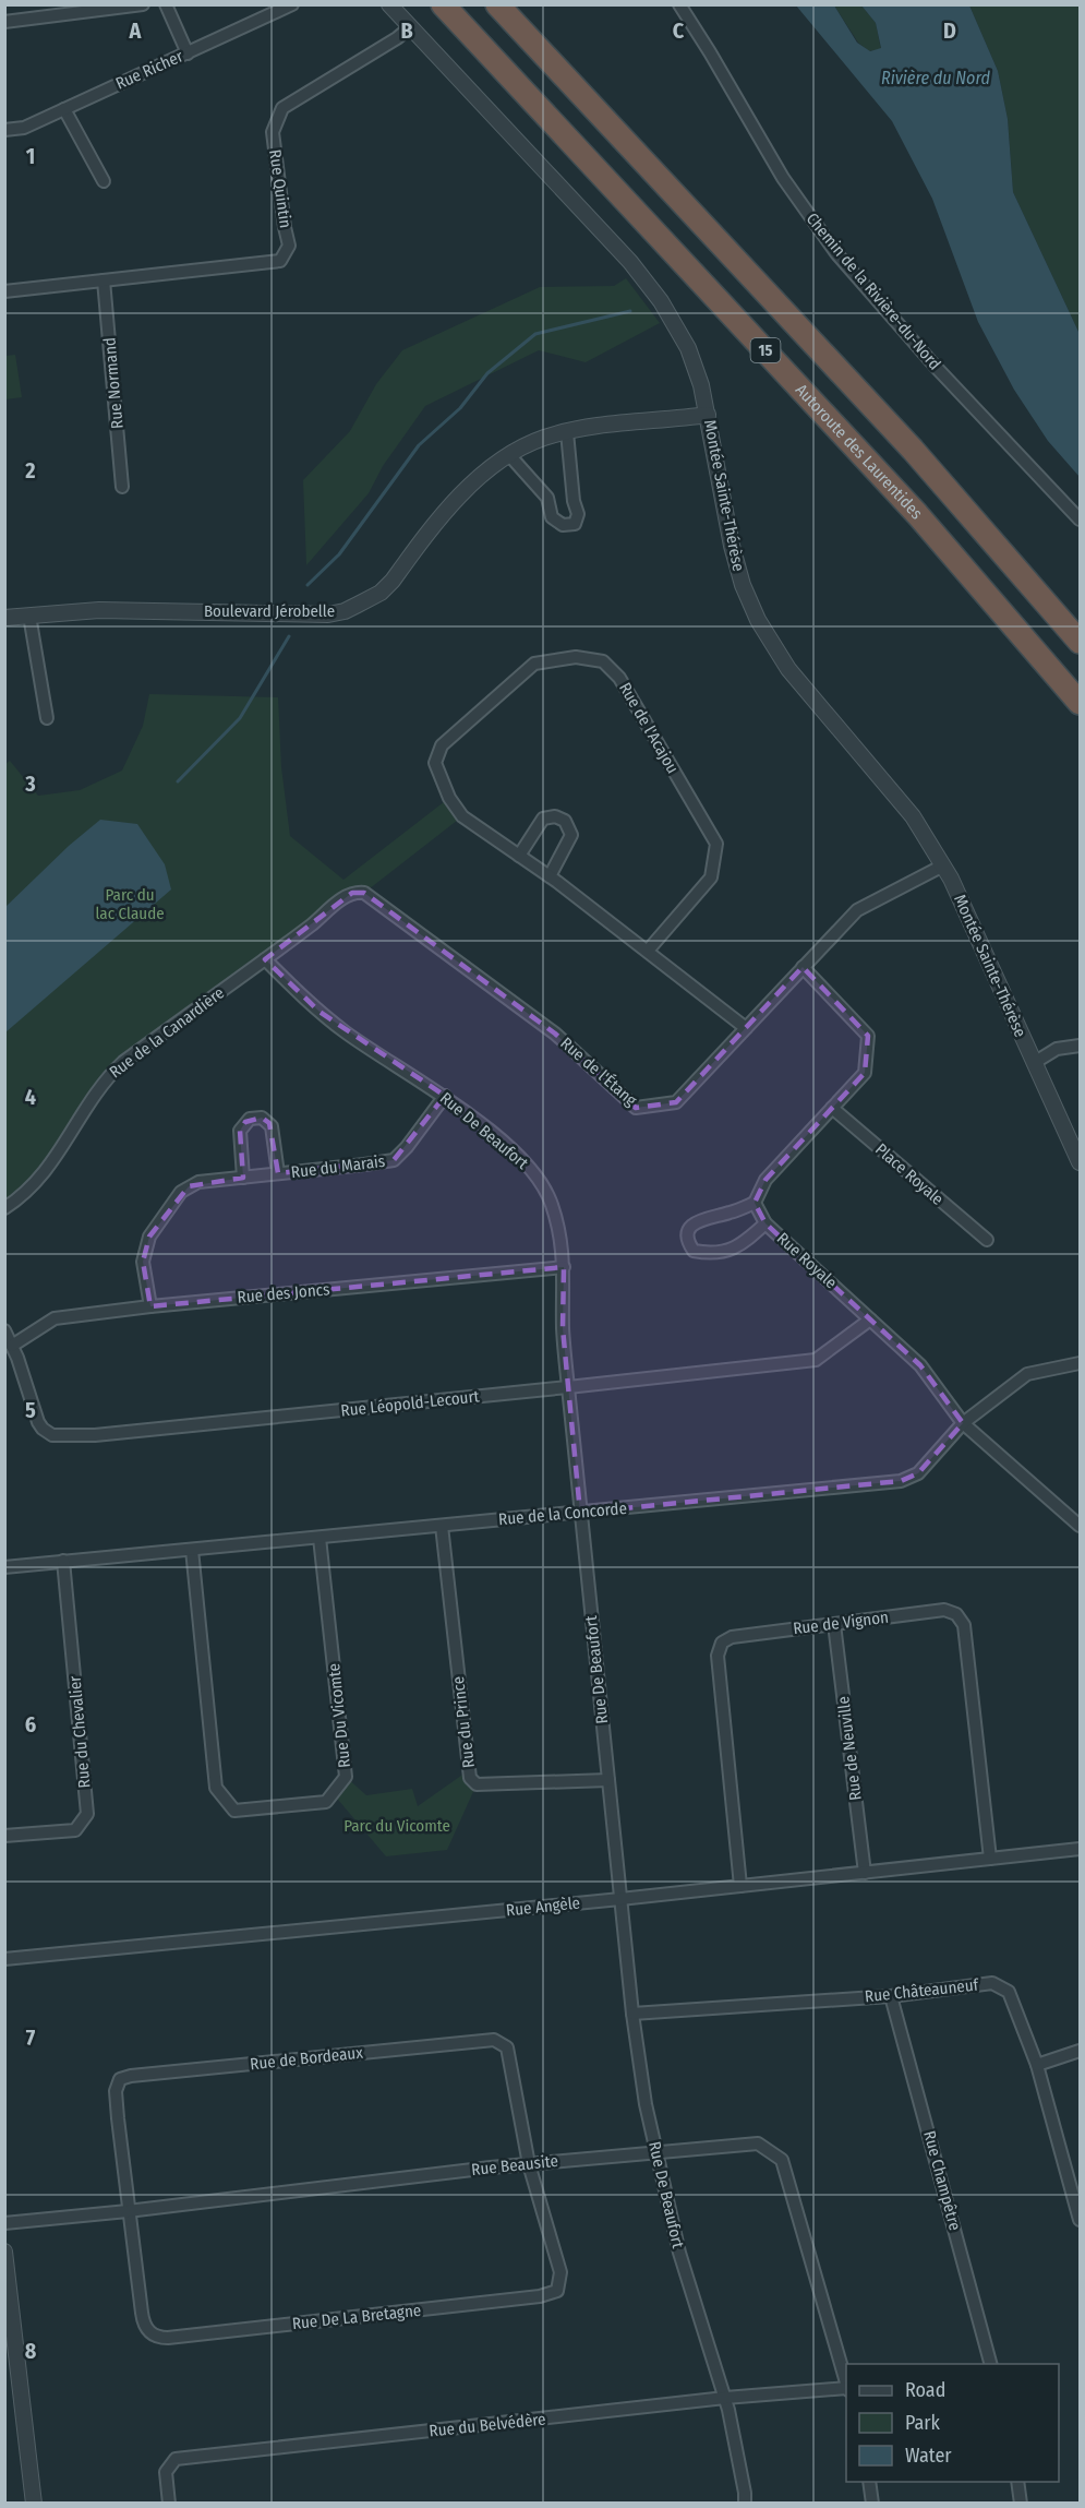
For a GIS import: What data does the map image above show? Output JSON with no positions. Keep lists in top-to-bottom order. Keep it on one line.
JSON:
{"streets":{"highway":["15","Autoroute des Laurentides"],"street":["Rue Richer","Rue Quintin","Chemin de la Rivière-du-Nord","Rue Normand","Montée Sainte-Thérèse","Boulevard Jérobelle","Rue de l'Acajou","Rue de la Canardière","Rue de l'Étang","Rue De Beaufort","Rue du Marais","Place Royale","Rue Royale","Rue des Joncs","Rue Léopold-Lecourt","Rue de la Concorde","Rue de Vignon","Rue Du Vicomte","Rue du Prince","Rue du Chevalier","Rue de Neuville","Rue Angèle","Rue Châteauneuf","Rue de Bordeaux","Rue Beausite","Rue Champêtre","Rue De La Bretagne","Rue du Belvédère"]},"crossings":[["Rue Quintin","Rue Normand"],["Rue Quintin","Montée Sainte-Thérèse"],["Montée Sainte-Thérèse","Boulevard Jérobelle"],["Montée Sainte-Thérèse","Rue de l'Étang"],["Rue de l'Acajou","Rue de l'Étang"],["Rue de la Canardière","Rue de l'Étang"],["Rue de la Canardière","Rue De Beaufort"],["Rue De Beaufort","Rue du Marais"],["Rue De Beaufort","Rue des Joncs"],["Rue De Beaufort","Rue Léopold-Lecourt"],["Rue De Beaufort","Rue de la Concorde"],["Rue De Beaufort","Rue du Prince"],["Rue De Beaufort","Rue Angèle"],["Rue De Beaufort","Rue Châteauneuf"],["Rue De Beaufort","Rue Beausite"],["Rue De Beaufort","Rue du Belvédère"],["Rue du Marais","Rue des Joncs"],["Rue Royale","Rue Léopold-Lecourt"],["Rue Royale","Rue de la Concorde"],["Rue des Joncs","Rue Léopold-Lecourt"],["Rue de la Concorde","Rue Du Vicomte"],["Rue de la Concorde","Rue du Prince"],["Rue de la Concorde","Rue du Chevalier"],["Rue de Vignon","Rue de Neuville"],["Rue de Vignon","Rue Angèle"],["Rue de Neuville","Rue Angèle"],["Rue Châteauneuf","Rue Champêtre"],["Rue de Bordeaux","Rue Beausite"],["Rue de Bordeaux","Rue De La Bretagne"],["Rue Beausite","Rue De La Bretagne"]],"water":["Rivière du Nord"],"parks":["Parc du lac Claude","Parc du Vicomte"],"legend":["Road","Park","Water"],"grid":{"columns":["A","B","C","D"],"rows":["1","2","3","4","5","6","7","8"]}}
